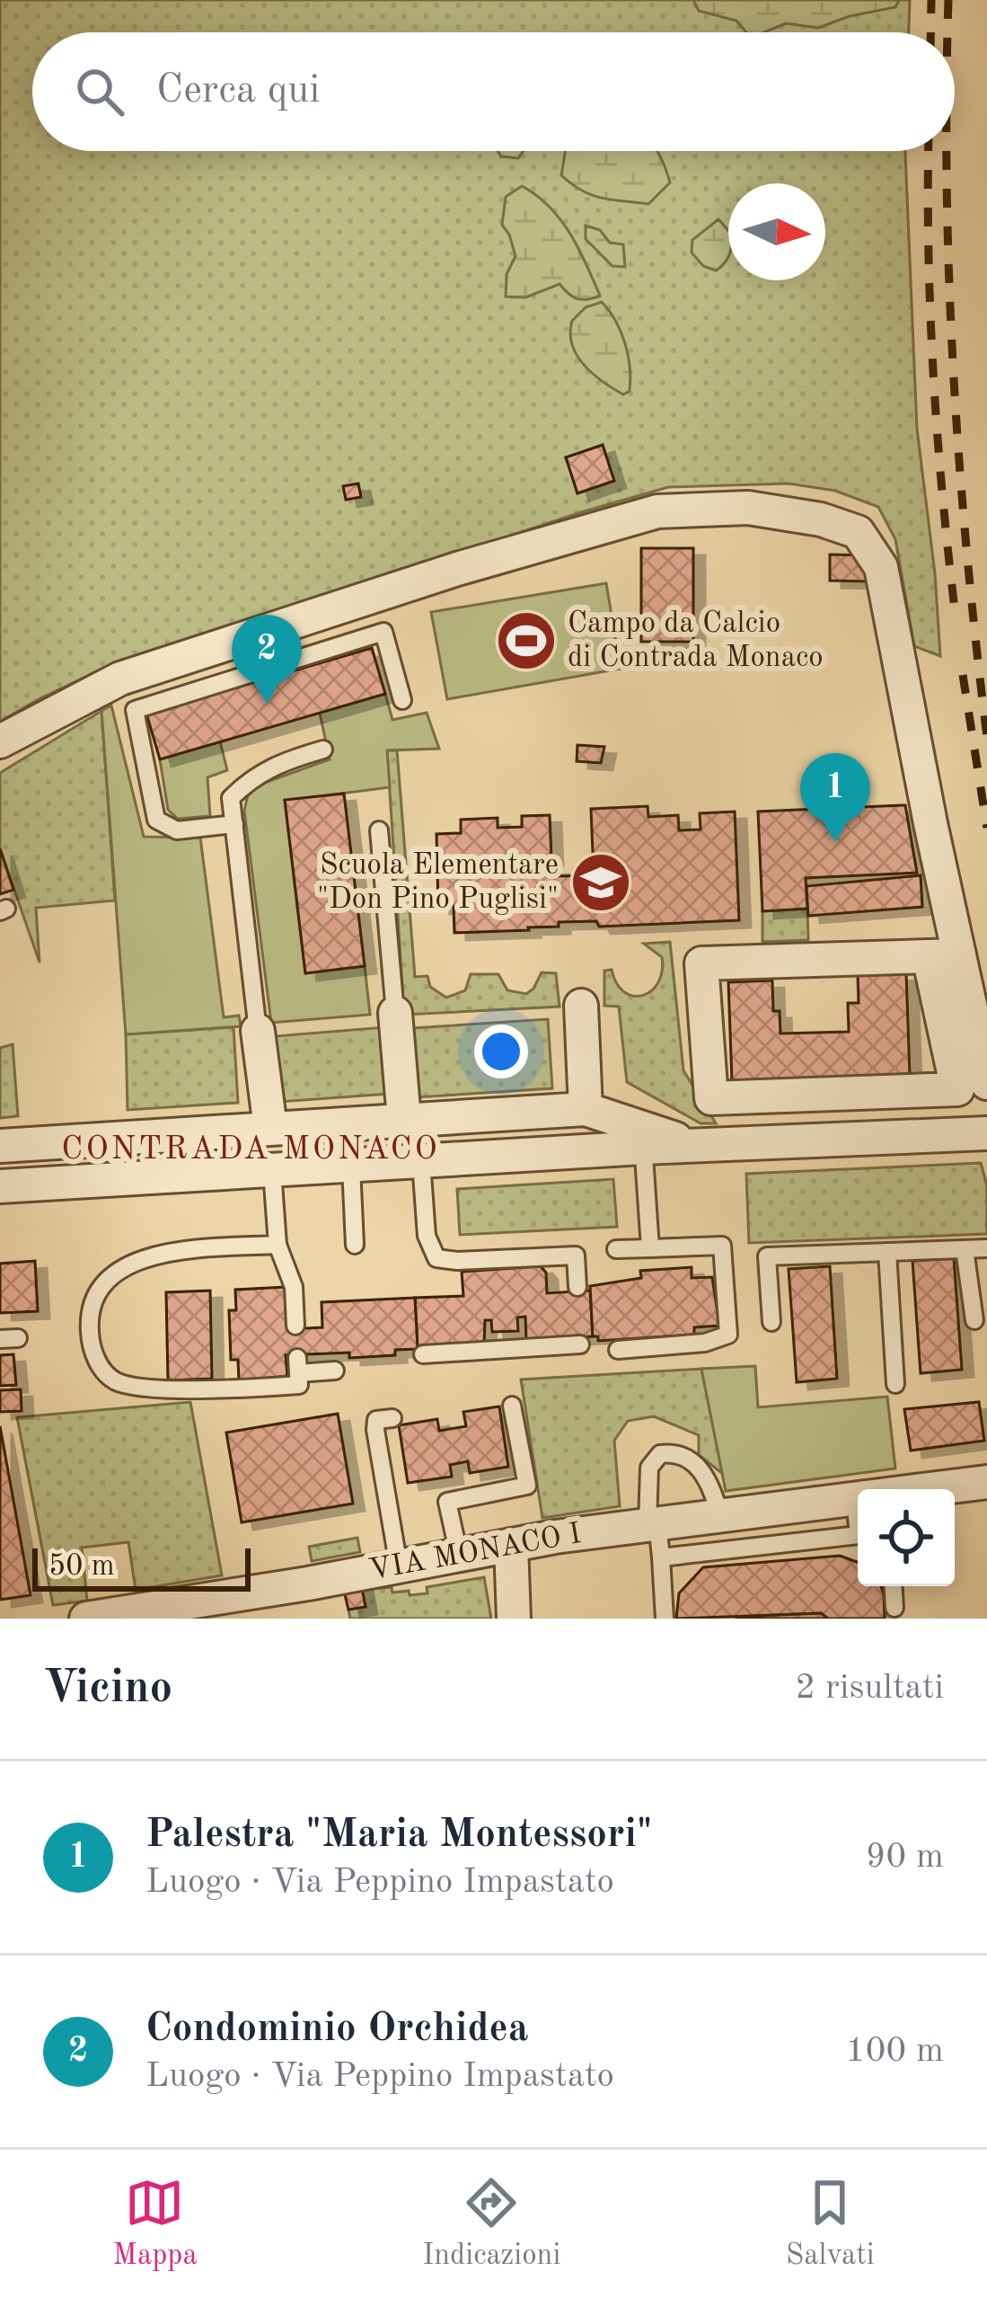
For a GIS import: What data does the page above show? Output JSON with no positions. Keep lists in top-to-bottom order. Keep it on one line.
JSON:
{"streets":{"street":["VIA MONACO I"]},"districts":["CONTRADA MONACO"],"places":{"sports":["Campo da Calcio di Contrada Monaco"],"school or university":["Scuola Elementare \"Don Pino Puglisi\""]},"scale_bar":"50 m","north":"right","page":{"search":"Cerca qui","pins":["2","1"],"scale":"50 m","heading":["Vicino","2 risultati"],"list":[{"mark":"1","name":"Palestra \"Maria Montessori\"","note":"Luogo · Via Peppino Impastato","value":"90 m"},{"mark":"2","name":"Condominio Orchidea","note":"Luogo · Via Peppino Impastato","value":"100 m"}],"nav":["Mappa","Indicazioni","Salvati"]}}
